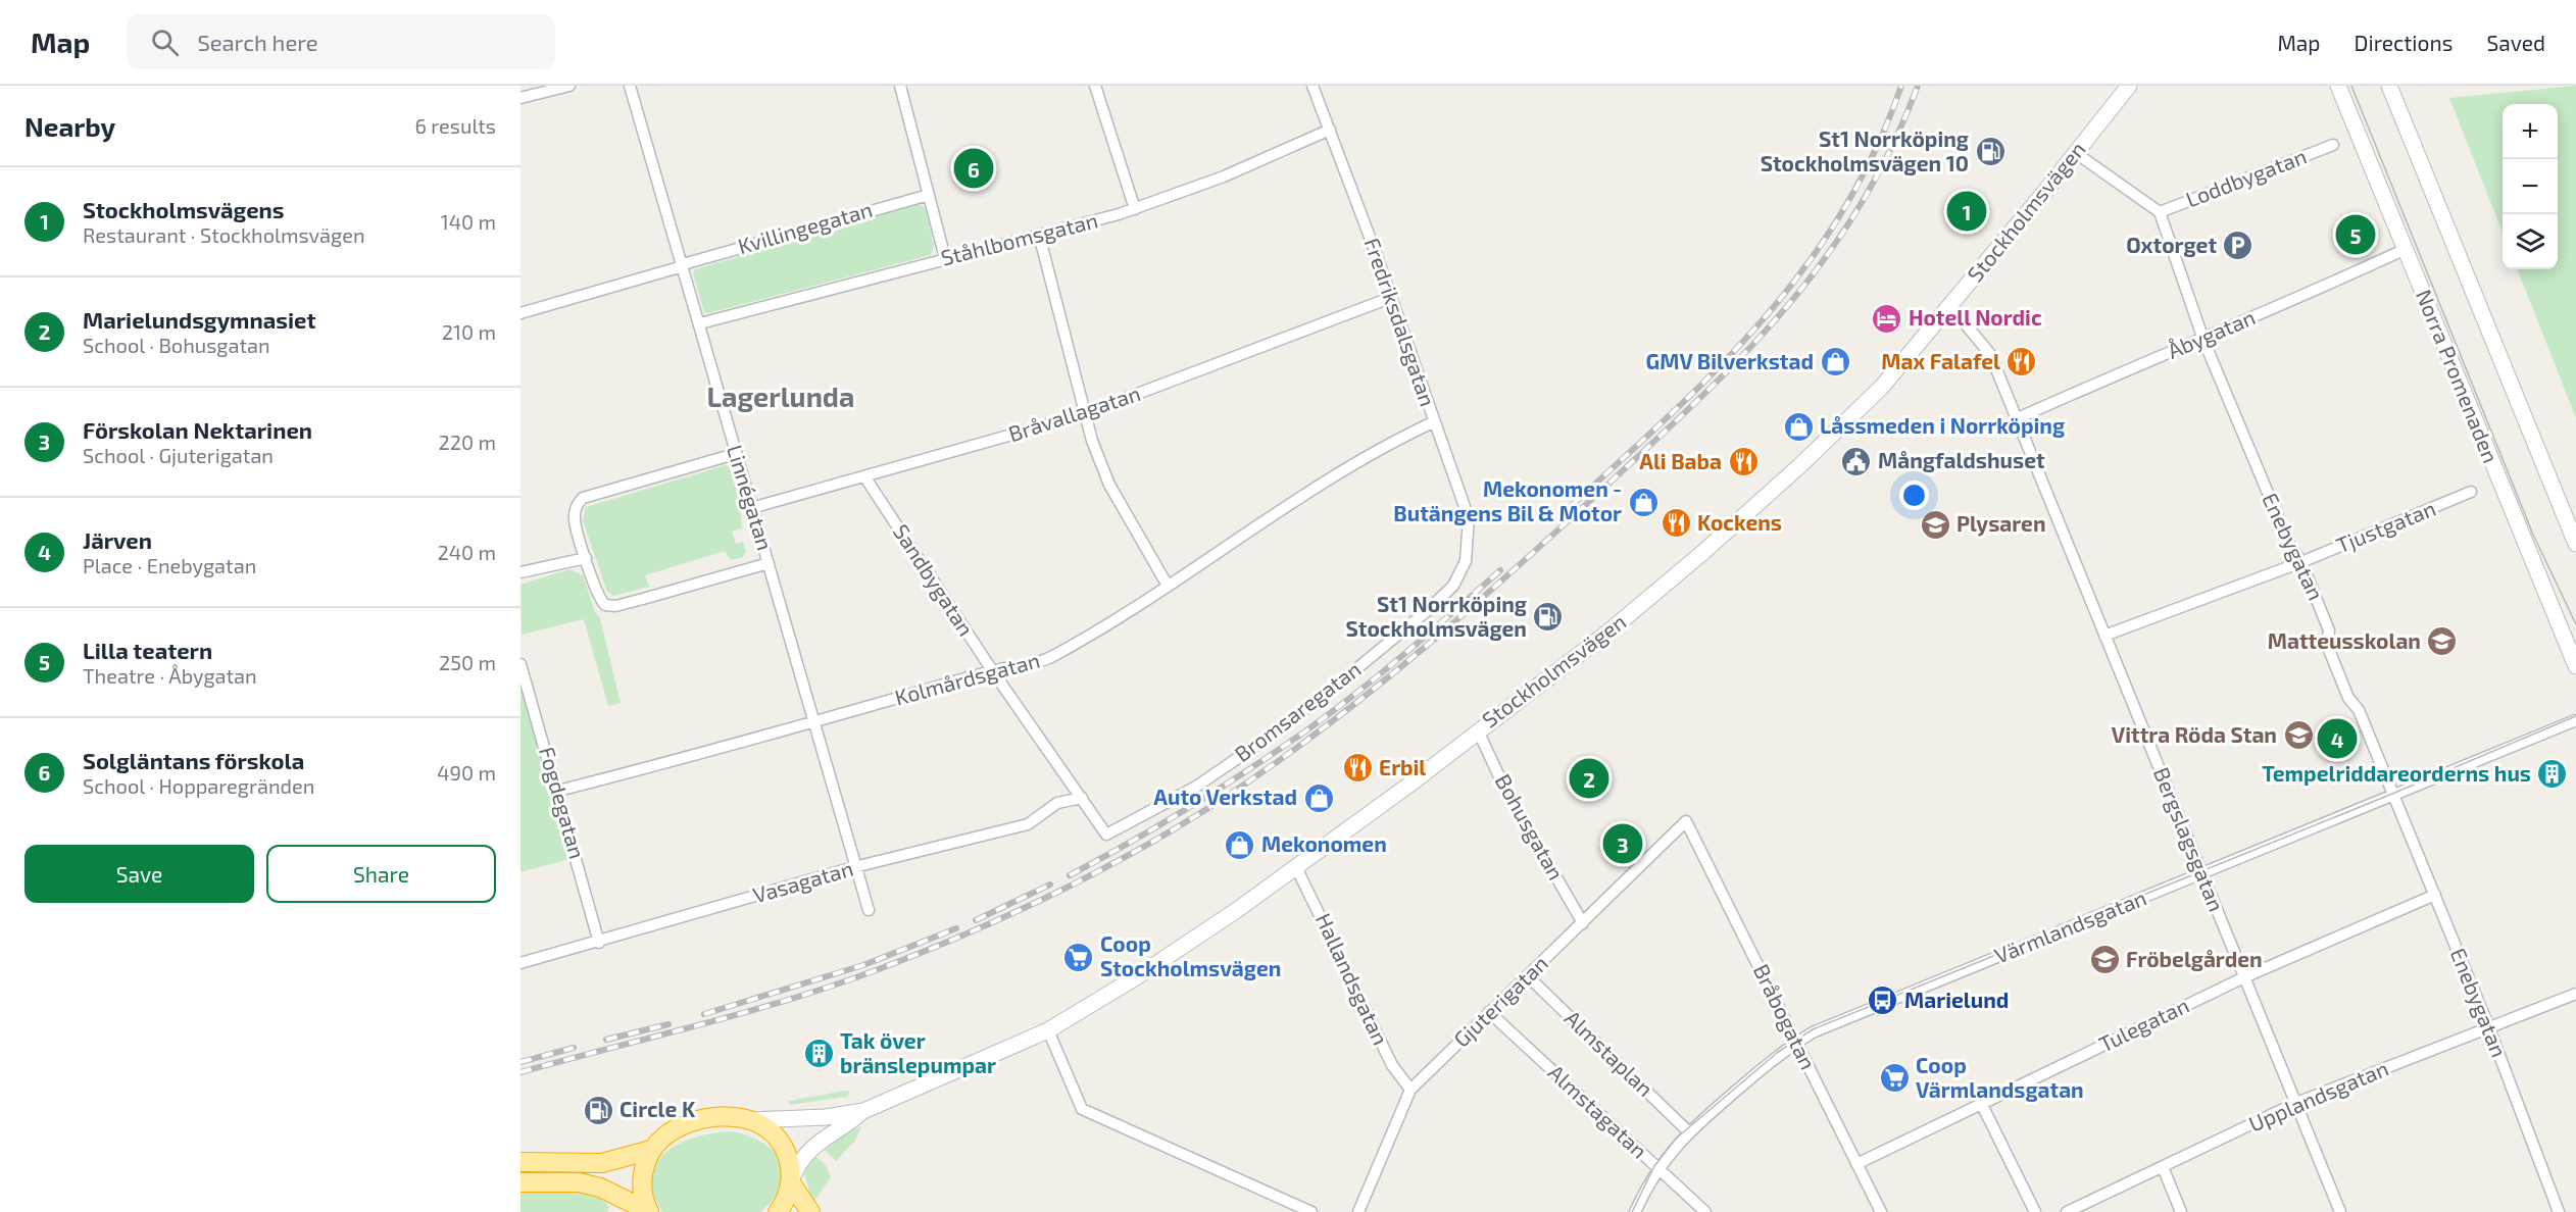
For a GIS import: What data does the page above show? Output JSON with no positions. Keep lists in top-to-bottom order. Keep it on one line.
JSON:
{"streets":{"main road":["Stockholmsvägen","Norra Promenaden"],"street":["Loddbygatan","Kvillingegatan","Ståhlbomsgatan","Fredriksdalsgatan","Åbygatan","Bråvallagatan","Linnégatan","Tjustgatan","Enebygatan","Sandbygatan","Kolmårdsgatan","Bromsaregatan","Fogdegatan","Bohusgatan","Bergslagsgatan","Vasagatan","Värmlandsgatan","Hallandsgatan","Gjuterigatan","Bråbogatan","Tulegatan","Almstaplan","Upplandsgatan","Almstagatan"]},"crossings":[["Loddbygatan","Enebygatan"],["Stockholmsvägen","Bohusgatan"],["Stockholmsvägen","Bergslagsgatan"],["Stockholmsvägen","Hallandsgatan"],["Kvillingegatan","Linnégatan"],["Ståhlbomsgatan","Fredriksdalsgatan"],["Ståhlbomsgatan","Linnégatan"],["Fredriksdalsgatan","Bråvallagatan"],["Fredriksdalsgatan","Kolmårdsgatan"],["Fredriksdalsgatan","Bromsaregatan"],["Åbygatan","Norra Promenaden"],["Åbygatan","Enebygatan"],["Åbygatan","Bergslagsgatan"],["Bråvallagatan","Linnégatan"],["Bråvallagatan","Sandbygatan"],["Linnégatan","Kolmårdsgatan"],["Linnégatan","Vasagatan"],["Tjustgatan","Enebygatan"],["Tjustgatan","Bergslagsgatan"],["Enebygatan","Värmlandsgatan"],["Enebygatan","Tulegatan"],["Enebygatan","Upplandsgatan"],["Sandbygatan","Kolmårdsgatan"],["Sandbygatan","Bromsaregatan"],["Sandbygatan","Vasagatan"],["Kolmårdsgatan","Fogdegatan"],["Fogdegatan","Vasagatan"],["Bohusgatan","Gjuterigatan"],["Bergslagsgatan","Värmlandsgatan"],["Bergslagsgatan","Tulegatan"],["Bergslagsgatan","Upplandsgatan"],["Värmlandsgatan","Bråbogatan"],["Värmlandsgatan","Almstaplan"],["Värmlandsgatan","Almstagatan"],["Hallandsgatan","Gjuterigatan"],["Gjuterigatan","Bråbogatan"],["Gjuterigatan","Almstaplan"],["Gjuterigatan","Almstagatan"],["Bråbogatan","Tulegatan"]],"districts":["Lagerlunda"],"places":{"fuel station":["St1 Norrköping Stockholmsvägen 10","St1 Norrköping Stockholmsvägen","Circle K"],"parking":["Oxtorget"],"hotel":["Hotell Nordic"],"shop":["GMV Bilverkstad","Låssmeden i Norrköping","Mekonomen - Butängens Bil & Motor","Auto Verkstad","Mekonomen"],"restaurant":["Max Falafel","Ali Baba","Kockens","Erbil"],"public building":["Mångfaldshuset"],"school or university":["Plysaren","Matteusskolan","Vittra Röda Stan","Fröbelgården"],"building":["Tempelriddareorderns hus","Tak över bränslepumpar"],"supermarket":["Coop Stockholmsvägen","Coop Värmlandsgatan"],"bus stop":["Marielund"]},"page":{"header":"Map","search":"Search here","nav":["Map","Directions","Saved"],"heading":["Nearby","6 results"],"map_buttons":["+","−"],"pins":["6","1","5","4","2","3"],"list":[{"mark":"1","name":"Stockholmsvägens","note":"Restaurant · Stockholmsvägen","value":"140 m"},{"mark":"2","name":"Marielundsgymnasiet","note":"School · Bohusgatan","value":"210 m"},{"mark":"3","name":"Förskolan Nektarinen","note":"School · Gjuterigatan","value":"220 m"},{"mark":"4","name":"Järven","note":"Place · Enebygatan","value":"240 m"},{"mark":"5","name":"Lilla teatern","note":"Theatre · Åbygatan","value":"250 m"},{"mark":"6","name":"Solgläntans förskola","note":"School · Hopparegränden","value":"490 m"}],"buttons":["Save","Share"]}}
